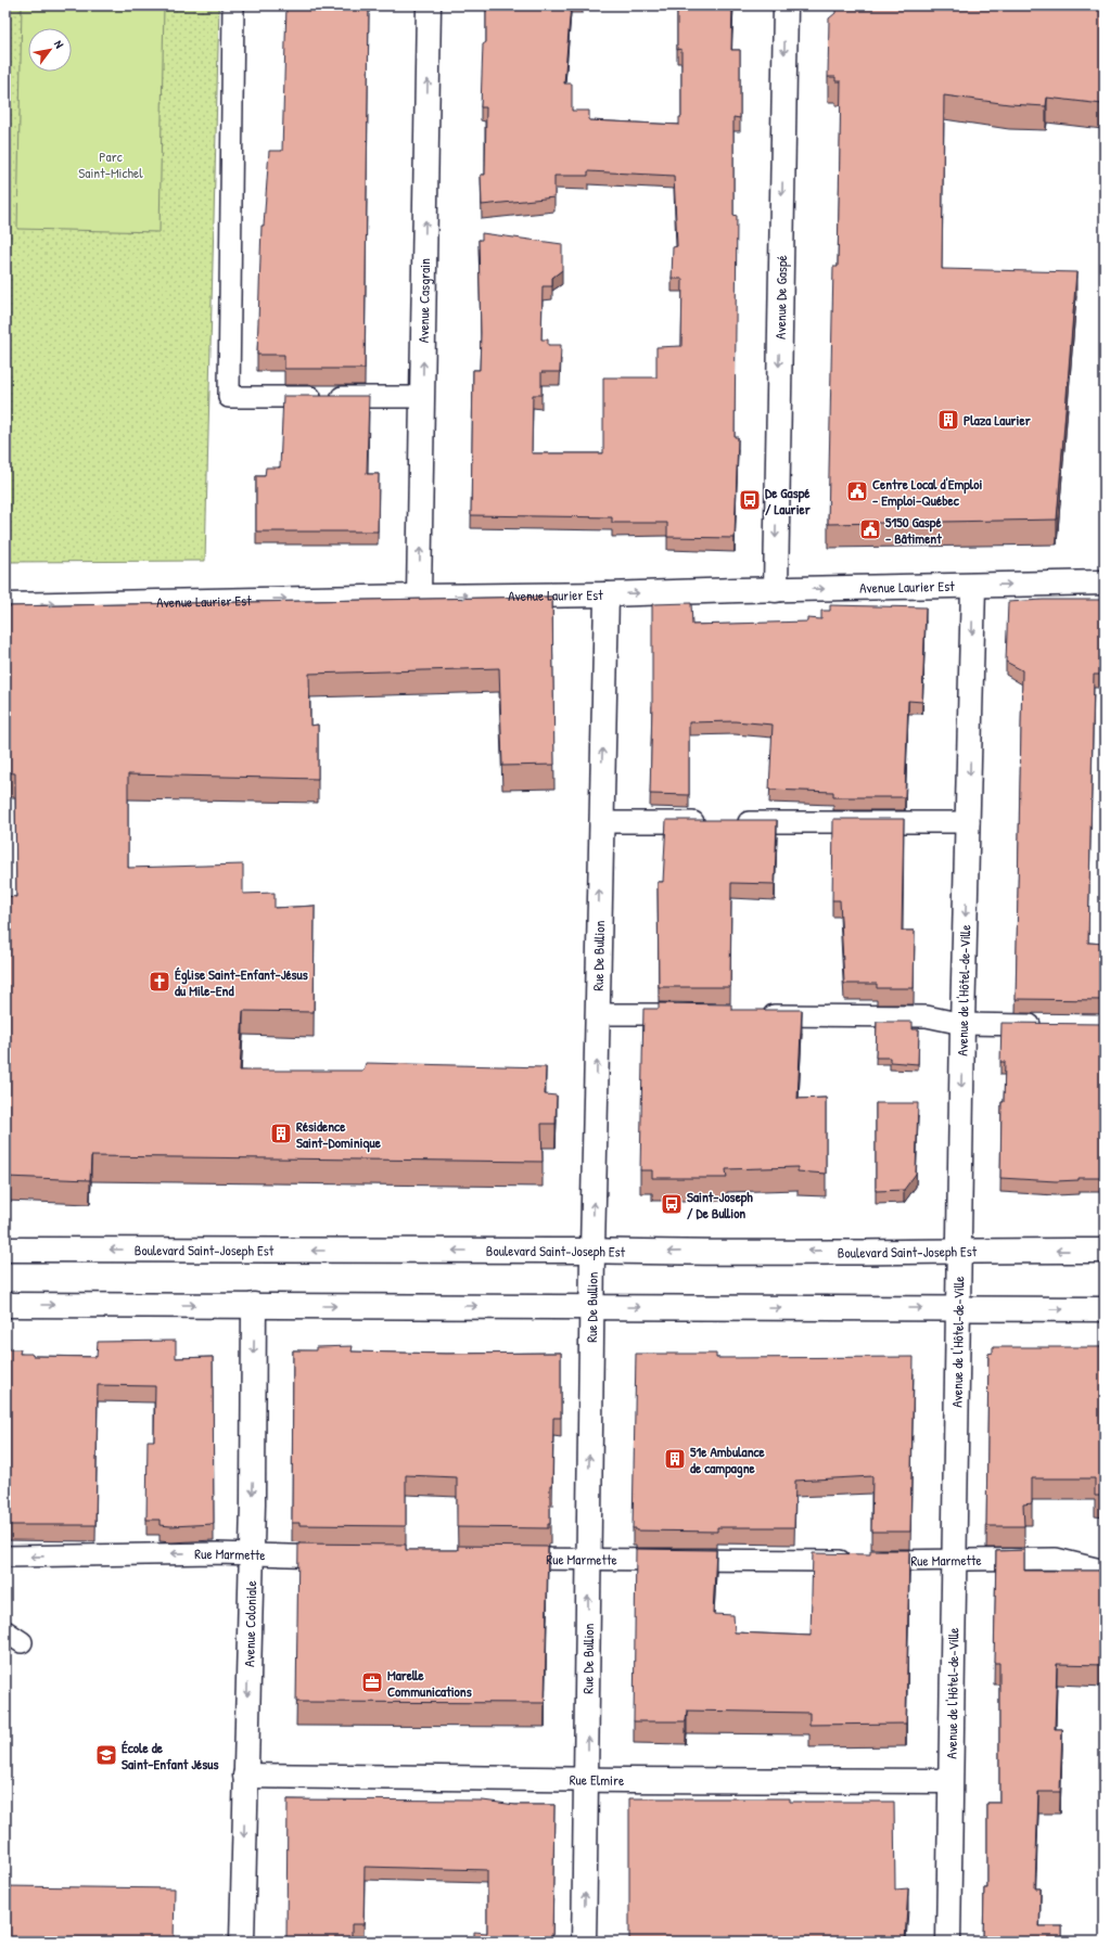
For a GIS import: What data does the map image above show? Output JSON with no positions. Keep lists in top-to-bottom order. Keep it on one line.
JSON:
{"streets":{"street":["Avenue De Gaspé","Avenue Casgrain","Avenue Laurier Est","Rue De Bullion","Avenue de l'Hôtel-de-Ville","Boulevard Saint-Joseph Est","Avenue Coloniale","Rue Elmire"],"lane":["Rue Marmette"]},"crossings":[["Avenue De Gaspé","Avenue Laurier Est"],["Avenue Casgrain","Avenue Laurier Est"],["Avenue Laurier Est","Rue De Bullion"],["Avenue Laurier Est","Avenue de l'Hôtel-de-Ville"],["Rue De Bullion","Boulevard Saint-Joseph Est"],["Rue De Bullion","Rue Marmette"],["Rue De Bullion","Rue Elmire"],["Avenue de l'Hôtel-de-Ville","Boulevard Saint-Joseph Est"],["Avenue de l'Hôtel-de-Ville","Rue Marmette"],["Avenue de l'Hôtel-de-Ville","Rue Elmire"],["Rue Marmette","Avenue Coloniale"],["Avenue Coloniale","Rue Elmire"]],"one_way":["Avenue De Gaspé","Avenue Casgrain","Avenue Laurier Est","Rue De Bullion","Avenue de l'Hôtel-de-Ville","Avenue Coloniale"],"parks":["Parc Saint-Michel"],"places":{"building":["Plaza Laurier","Résidence Saint-Dominique","51e Ambulance de campagne"],"public building":["Centre Local d'Emploi - Emploi-Québec","5150 Gaspé - Bâtiment"],"bus stop":["De Gaspé / Laurier","Saint-Joseph / De Bullion"],"church":["Église Saint-Enfant-Jésus du Mile-End"],"office":["Marelle Communications"],"school or university":["École de Saint-Enfant Jésus"]},"north":"top right"}
